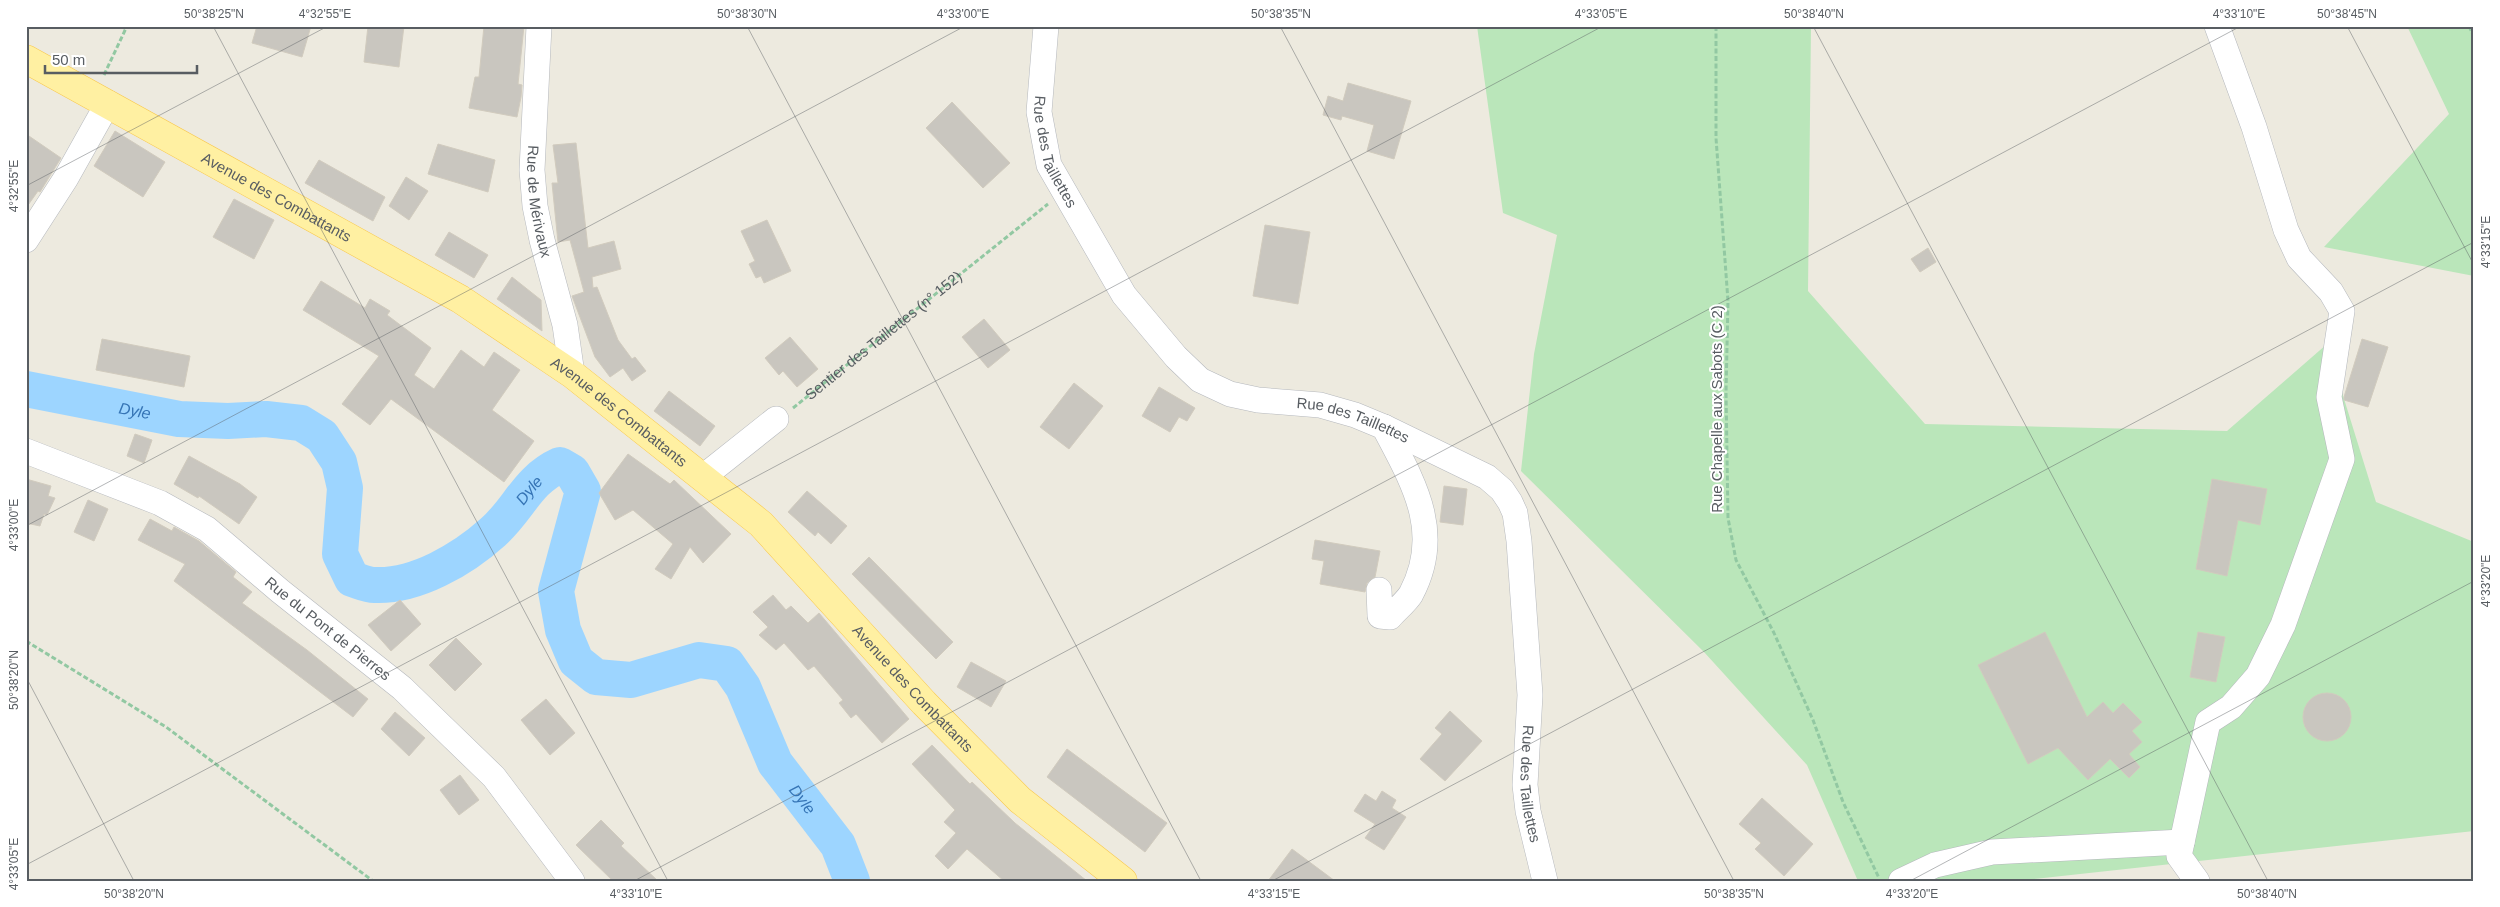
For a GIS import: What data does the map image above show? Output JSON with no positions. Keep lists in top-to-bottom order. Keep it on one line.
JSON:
{"streets":{"main road":["Avenue des Combattants"],"street":["Rue des Taillettes","Rue de Mérivaux","Rue du Pont de Pierres"],"path":["Sentier des Taillettes (n° 152)","Rue Chapelle aux Sabots (C 2)"]},"crossings":[["Rue des Taillettes","Sentier des Taillettes (n° 152)"],["Avenue des Combattants","Rue de Mérivaux"]],"water":["Dyle"],"scale_bar":"50 m","coordinates":["50°38'25\"N","4°32'55\"E","50°38'30\"N","4°33'00\"E","50°38'35\"N","4°33'05\"E","50°38'40\"N","4°33'10\"E","50°38'45\"N","4°33'15\"E","4°33'20\"E","50°38'20\"N"]}
